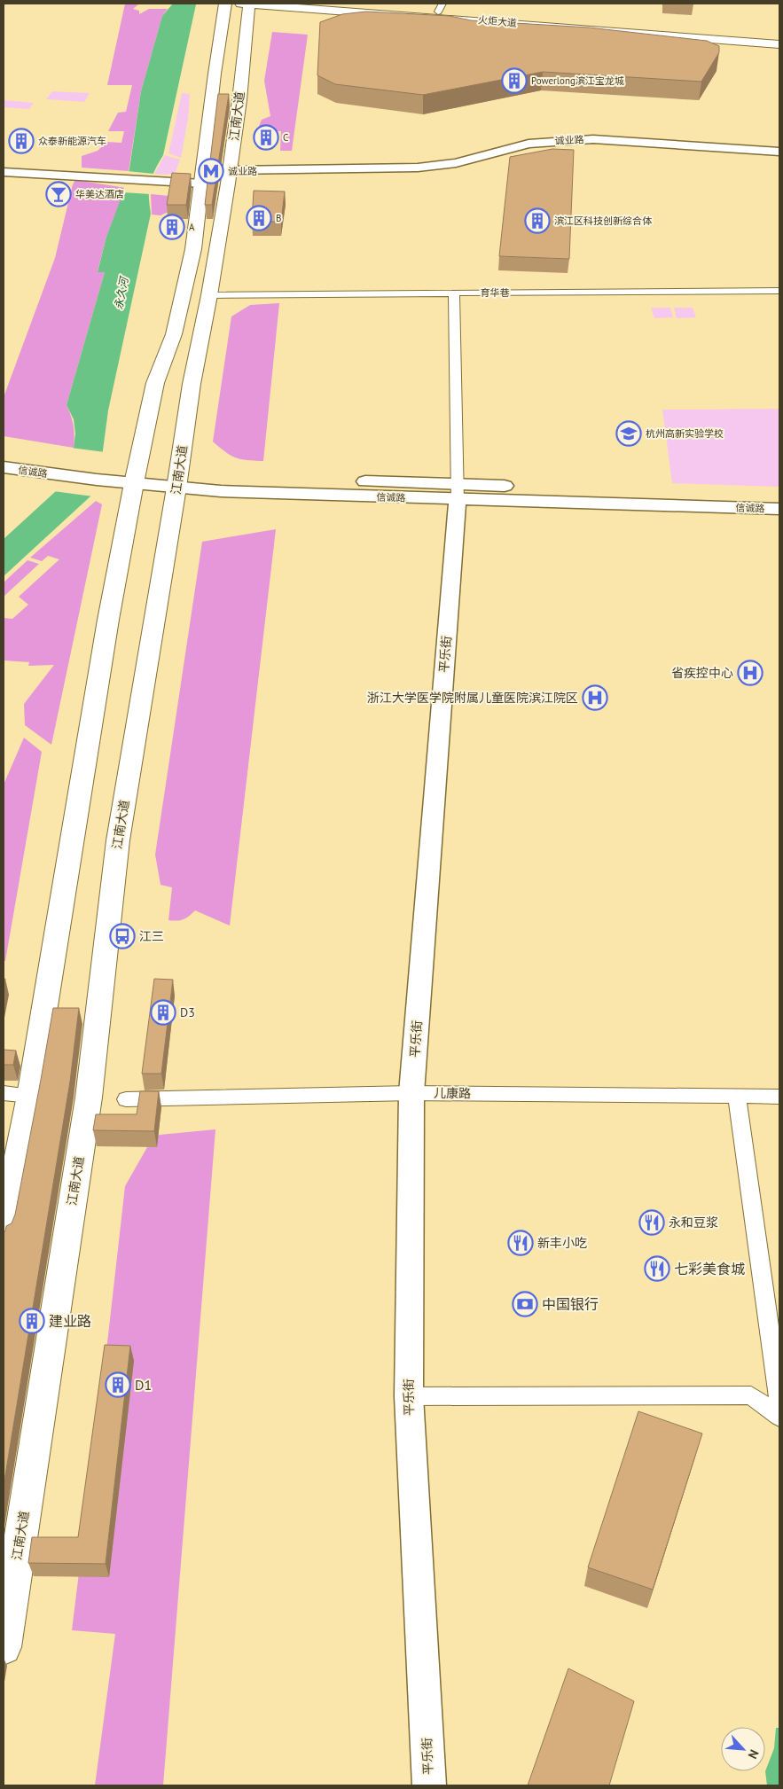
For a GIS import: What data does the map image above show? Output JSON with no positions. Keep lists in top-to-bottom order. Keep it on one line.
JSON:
{"streets":{"main road":["火炬大道","江南大道"],"street":["诚业路","育华巷","信诚路","平乐街","儿康路"]},"crossings":[["火炬大道","江南大道"],["江南大道","诚业路"],["江南大道","育华巷"],["江南大道","信诚路"],["育华巷","平乐街"],["信诚路","平乐街"],["平乐街","儿康路"]],"water":["永久河"],"places":{"building":["Powerlong滨江宝龙城","C","众泰新能源汽车","B","滨江区科技创新综合体","A","D3","建业路","D1"],"metro station":["诚业路"],"bar":["华美达酒店"],"school or university":["杭州高新实验学校"],"hospital":["省疾控中心","浙江大学医学院附属儿童医院滨江院区"],"bus stop":["江三"],"restaurant":["永和豆浆","新丰小吃","七彩美食城"],"bank":["中国银行"]},"north":"bottom right"}
